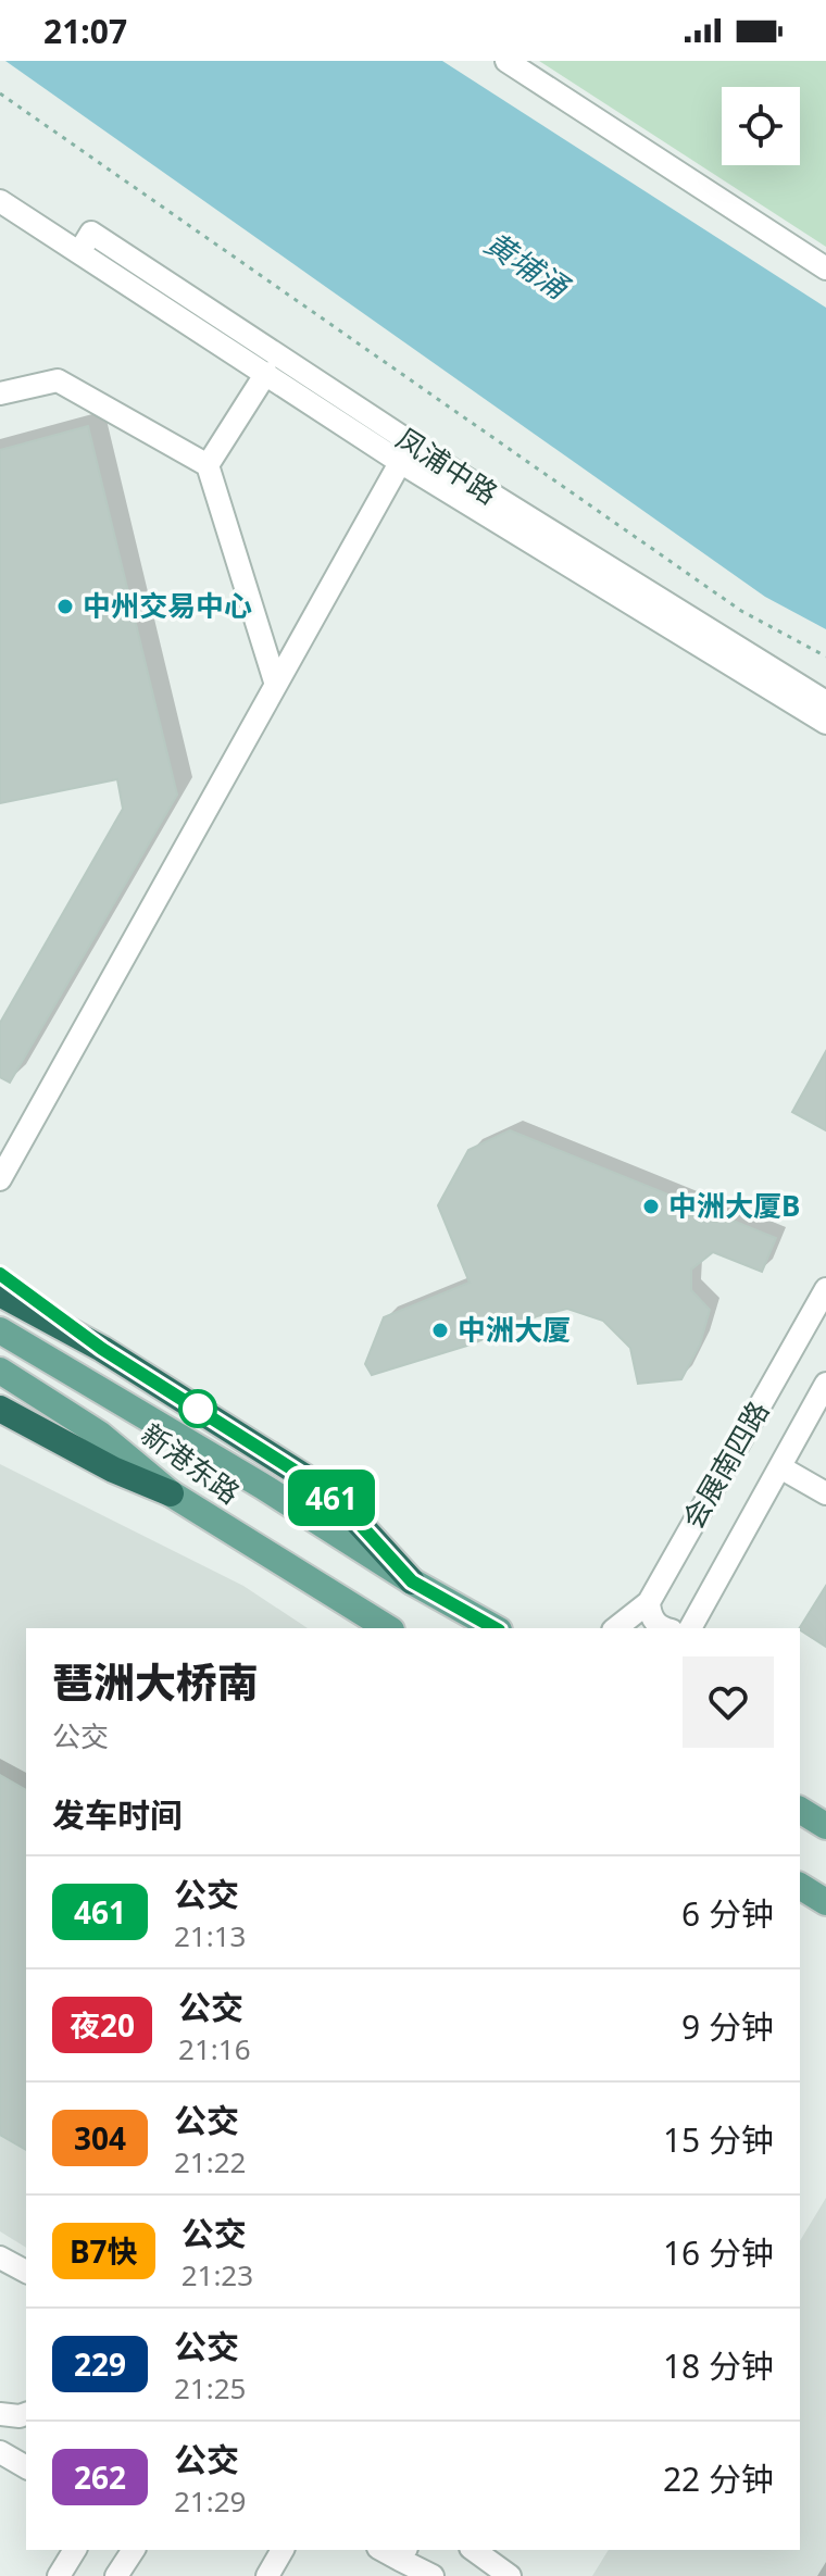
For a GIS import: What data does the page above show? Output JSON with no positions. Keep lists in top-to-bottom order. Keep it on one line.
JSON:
{"streets":{"main road":["新港东路"],"street":["凤浦中路","会展南四路"]},"water":["黄埔涌"],"places":["中州交易中心","中洲大厦B","中洲大厦"],"lines":["bus line 461"],"page":{"status":"21:07","on_map":"461","heading":[["琶洲大桥南","公交"],"发车时间"],"list":[{"mark":"461","name":"公交","note":"21:13","value":"6 分钟"},{"mark":"夜20","name":"公交","note":"21:16","value":"9 分钟"},{"mark":"304","name":"公交","note":"21:22","value":"15 分钟"},{"mark":"B7快","name":"公交","note":"21:23","value":"16 分钟"},{"mark":"229","name":"公交","note":"21:25","value":"18 分钟"},{"mark":"262","name":"公交","note":"21:29","value":"22 分钟"}]}}
